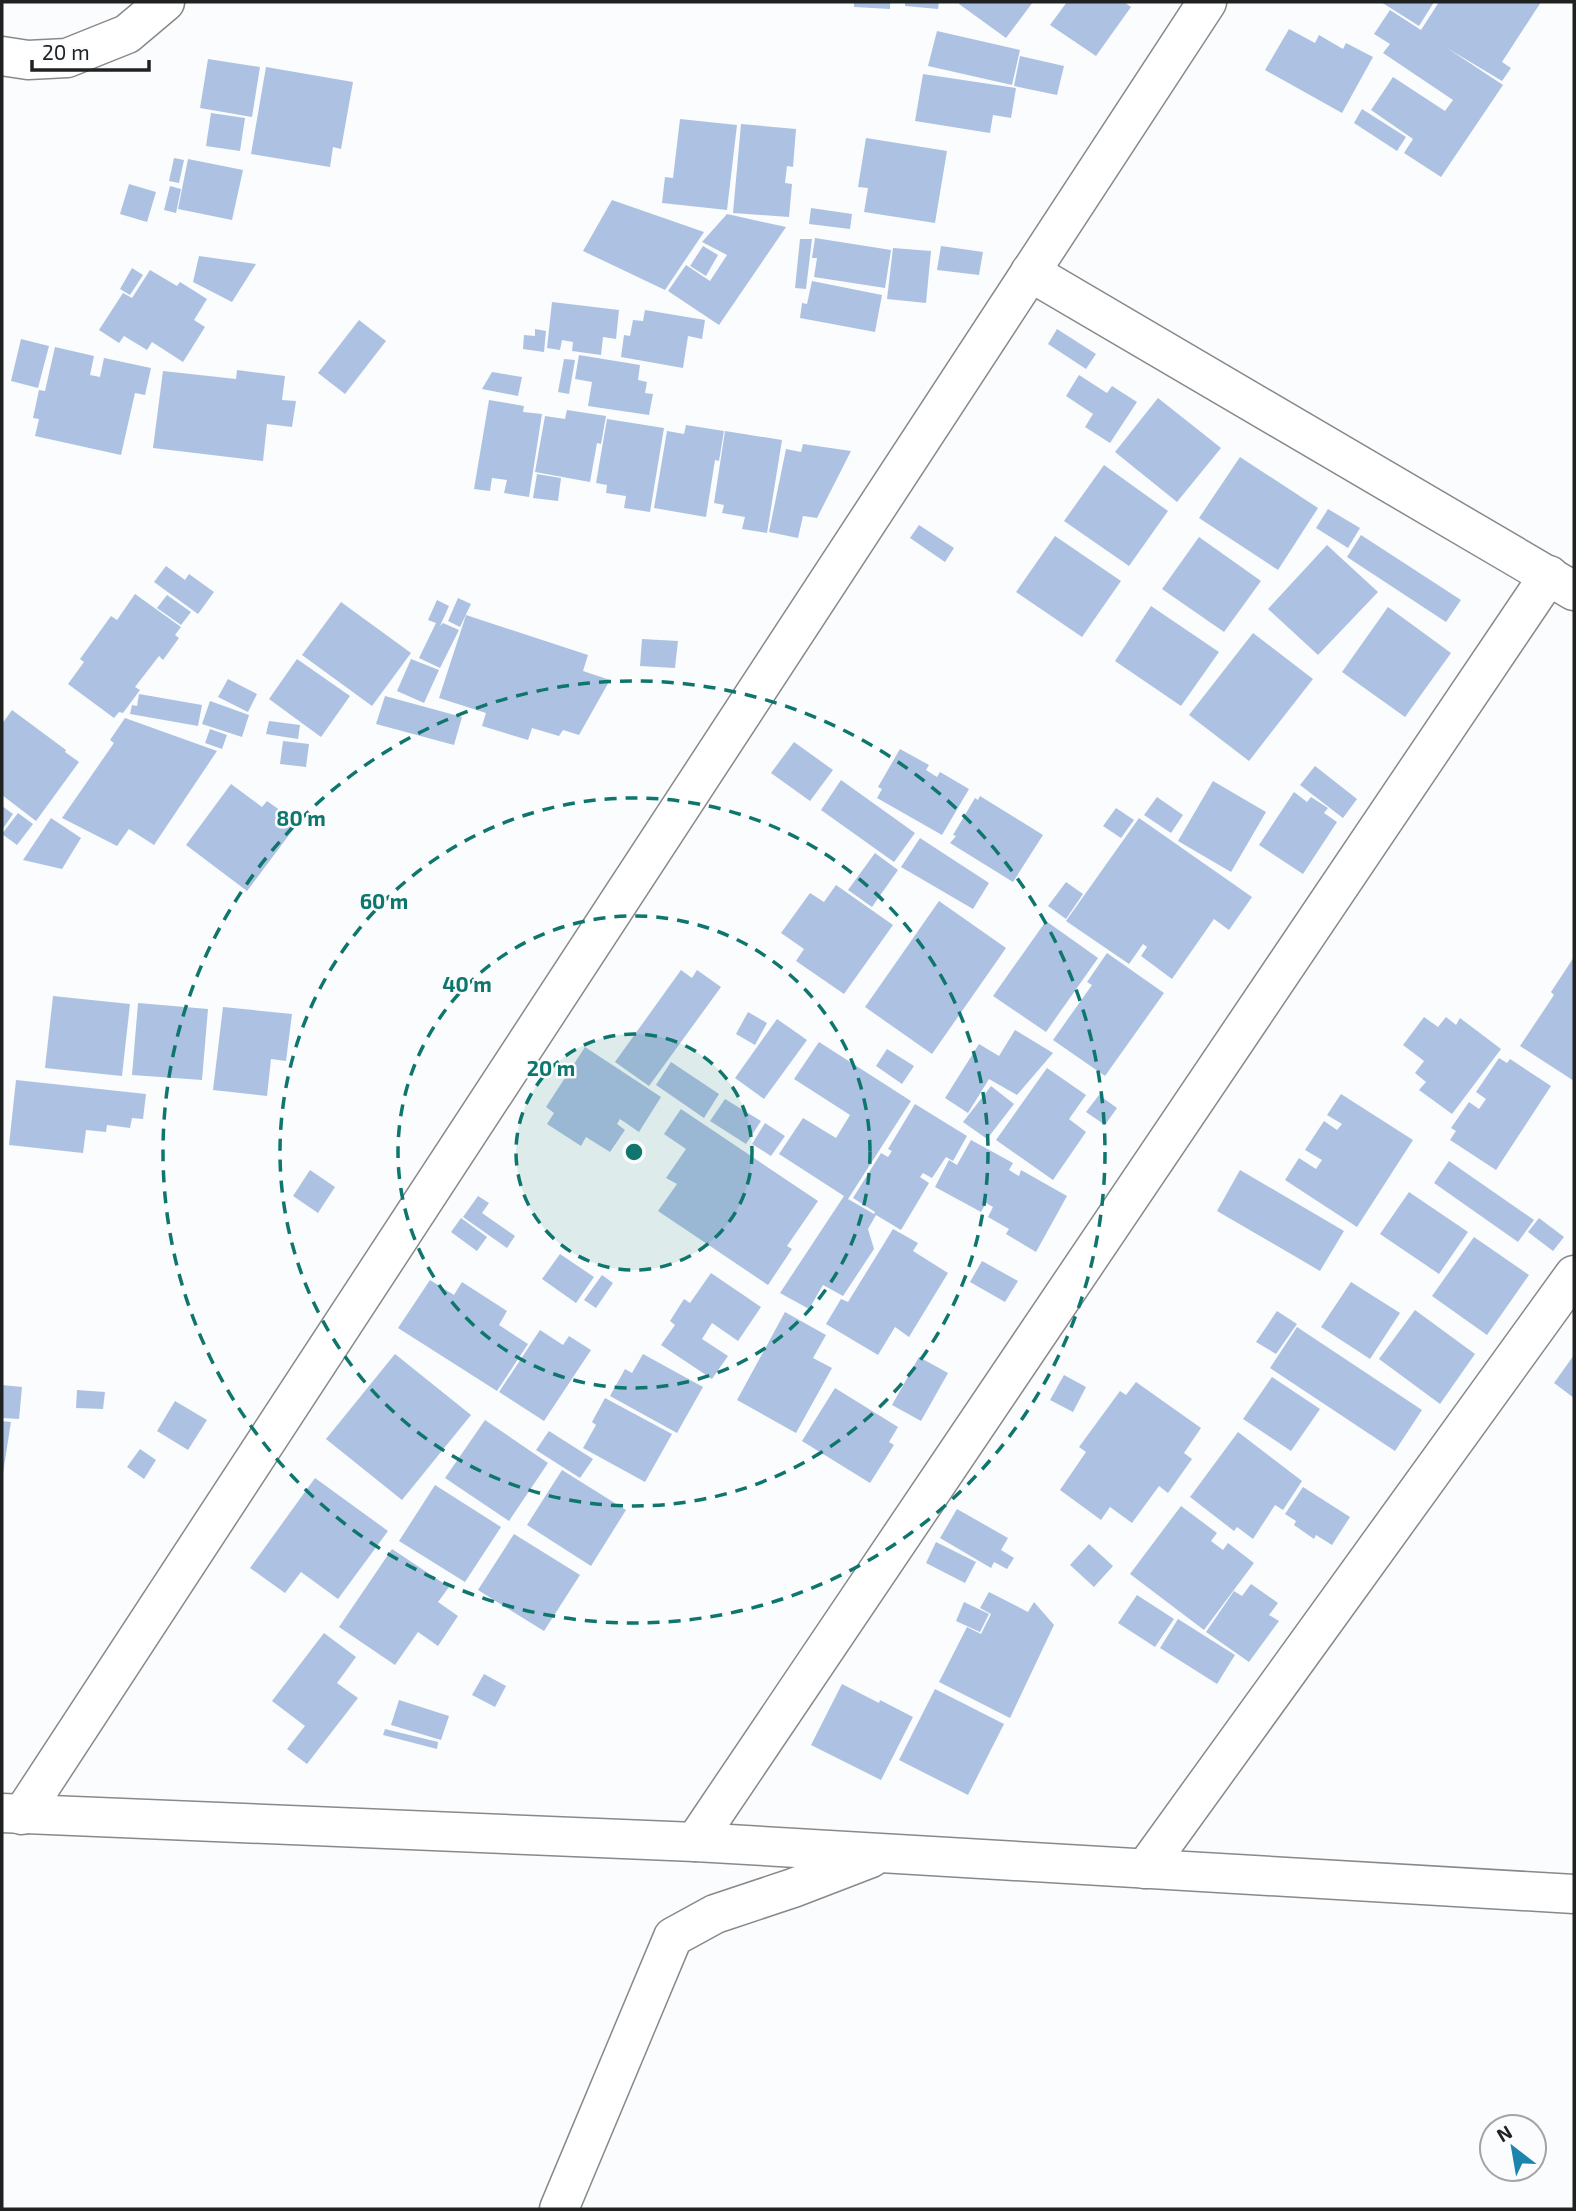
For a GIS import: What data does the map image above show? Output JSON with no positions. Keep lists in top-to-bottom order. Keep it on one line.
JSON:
{"scale_bar":"20 m","north":"top left","rings":["80 m","60 m","40 m","20 m"]}
